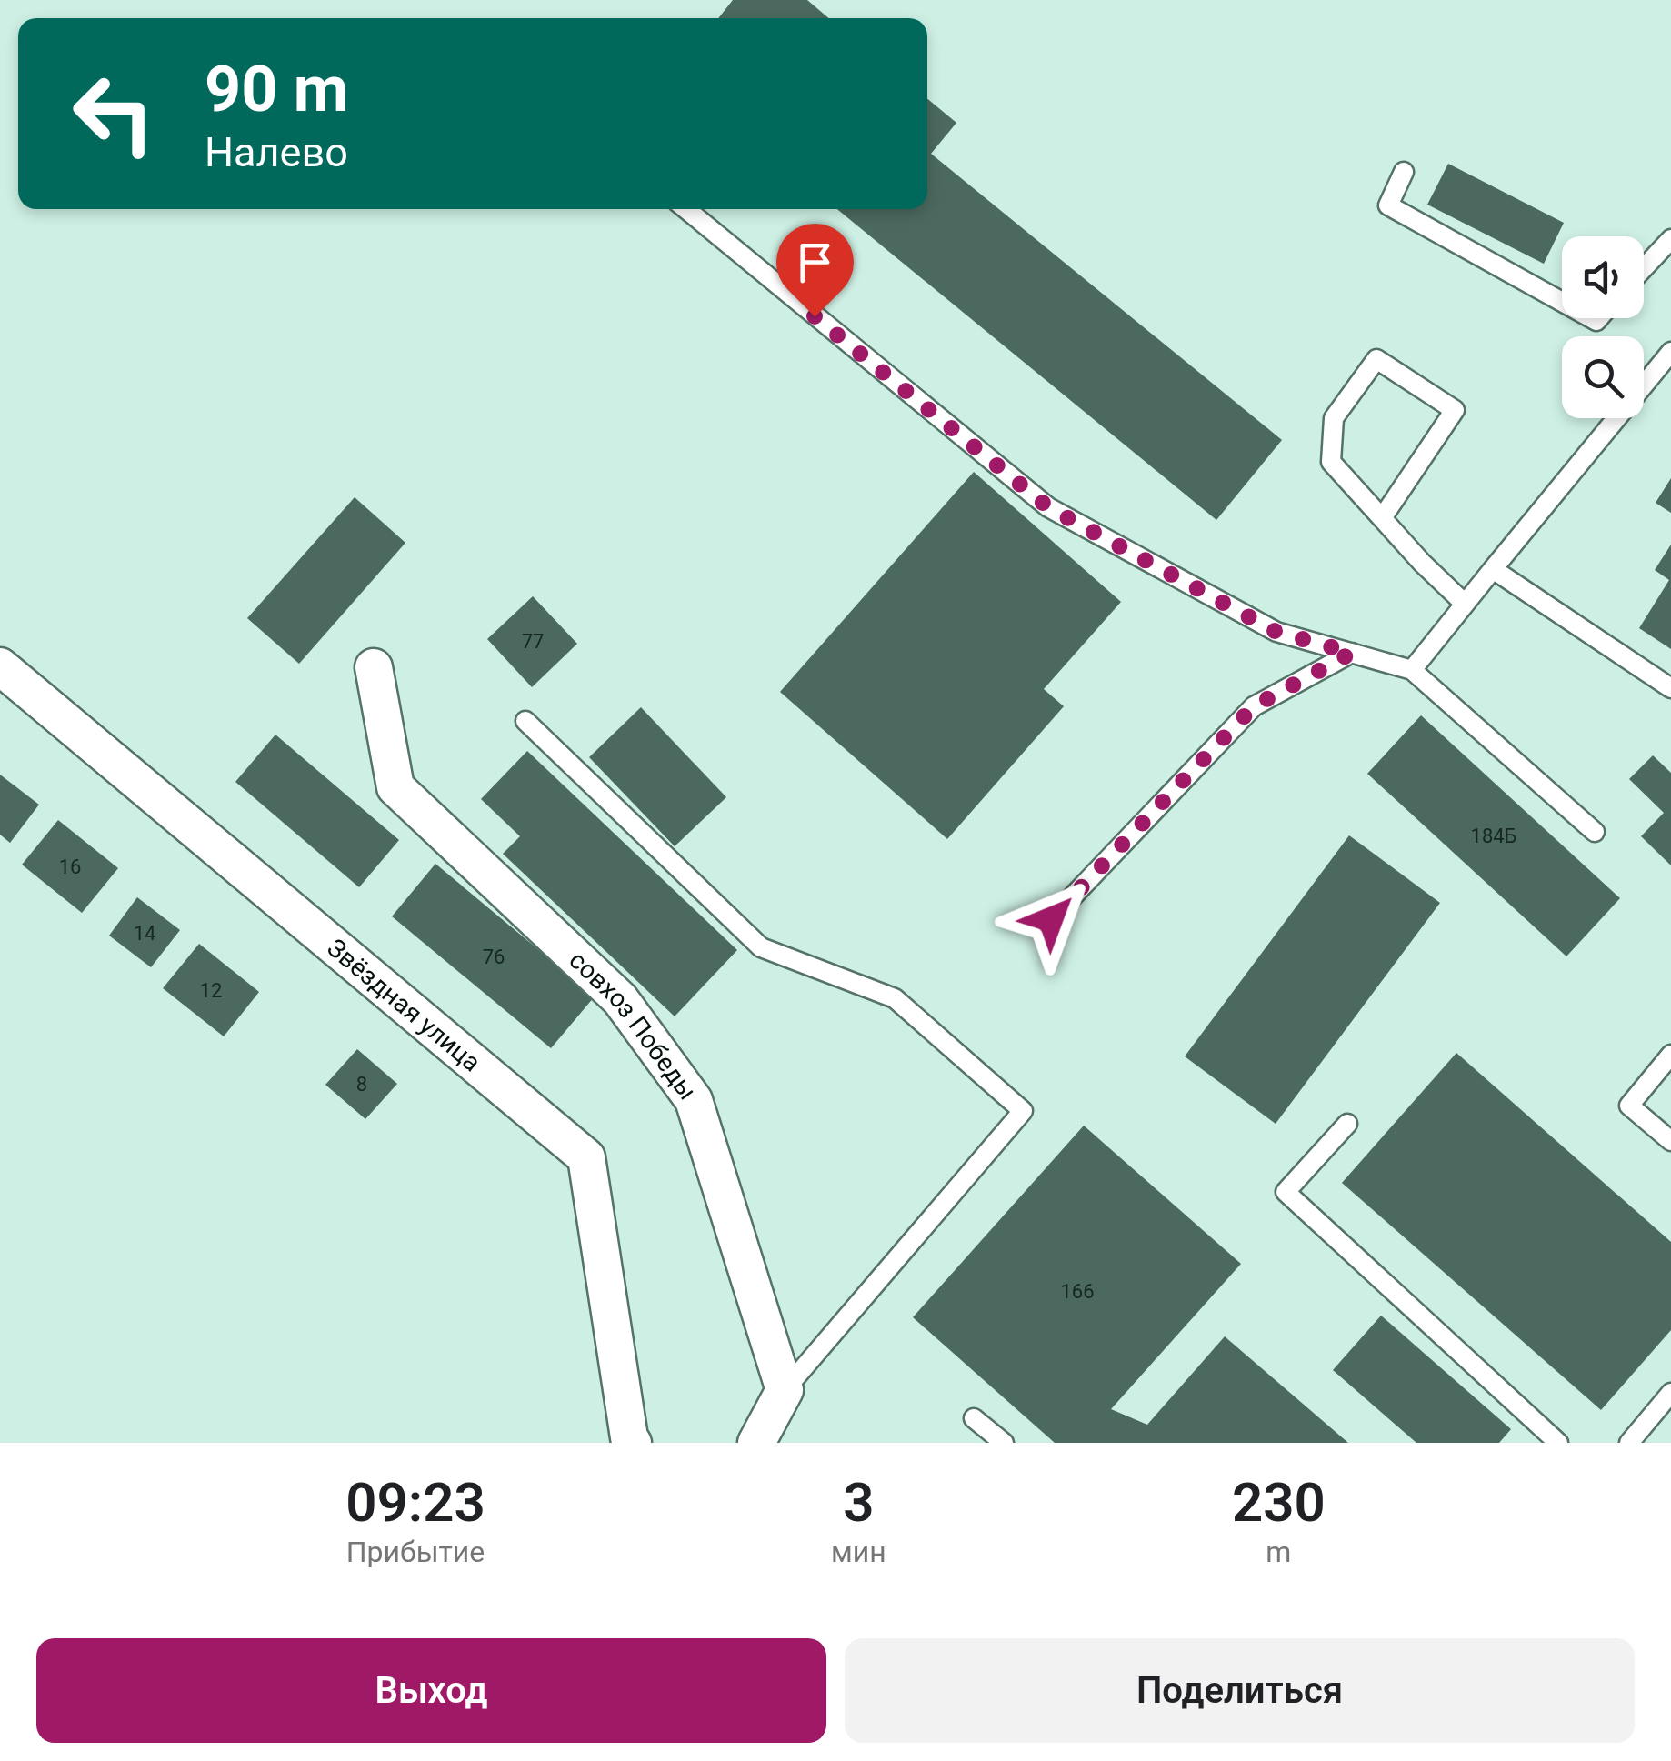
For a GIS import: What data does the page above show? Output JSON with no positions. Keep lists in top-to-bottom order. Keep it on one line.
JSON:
{"streets":{"street":["Звёздная улица","совхоз Победы"]},"house_numbers":["77","184Б","16","14","76","12","8","166"],"page":{"turn":["90 m","Налево"],"eta":["09:23","Прибытие","3","мин","230","m"],"buttons":["Выход","Поделиться"]}}
